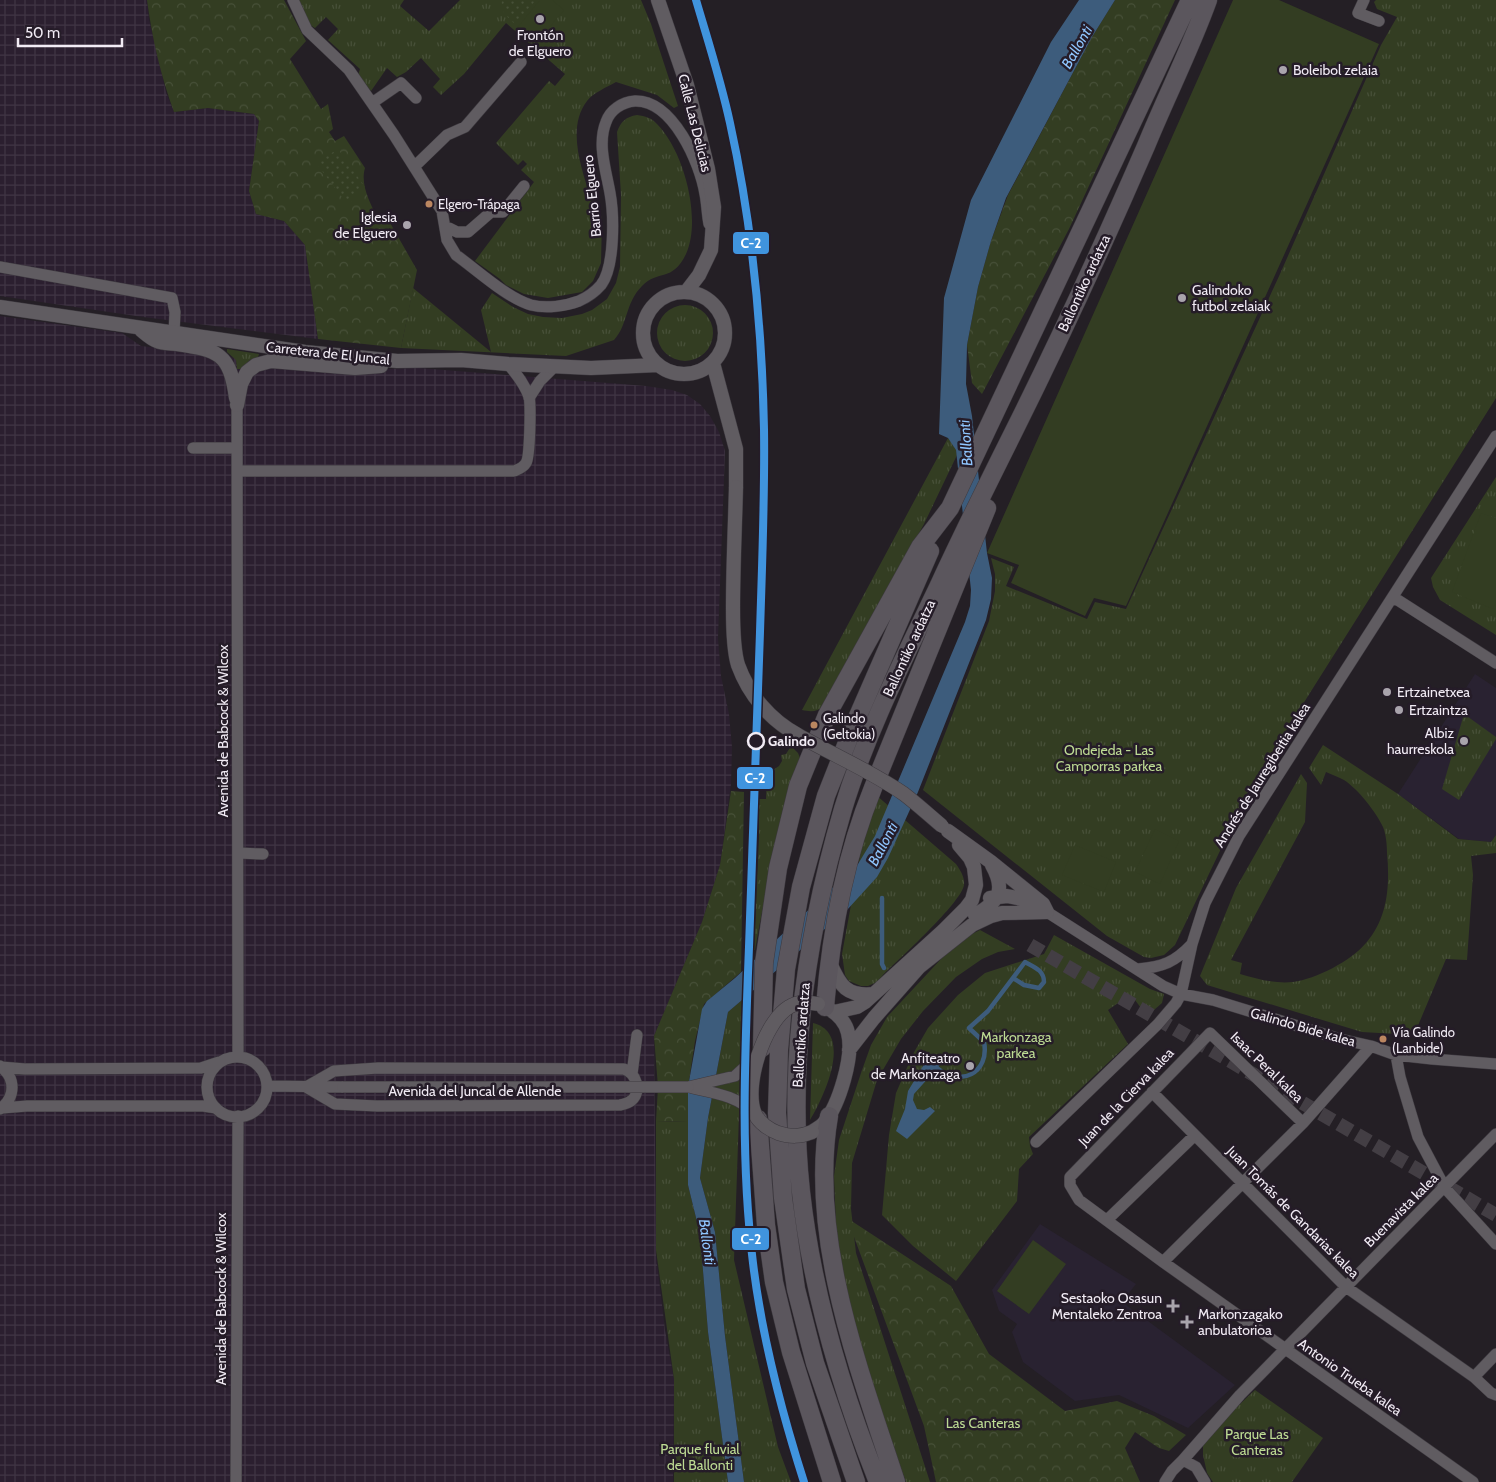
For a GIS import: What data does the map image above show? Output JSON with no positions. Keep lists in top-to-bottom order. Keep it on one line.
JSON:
{"streets":{"main road":["Ballontiko ardatza"],"street":["Calle Las Delicias","Barrio Elguero","Carretera de El Juncal","Avenida de Babcock & Wilcox","Andrés de Jauregibeitia kalea","Galindo Bide kalea","Isaac Peral kalea","Avenida del Juncal de Allende","Juan de la Cierva kalea","Buenavista kalea","Juan Tomás de Gandarias kalea","Antonio Trueba kalea"]},"crossings":[["Calle Las Delicias","Barrio Elguero"],["Avenida de Babcock & Wilcox","Avenida del Juncal de Allende"],["Andrés de Jauregibeitia kalea","Galindo Bide kalea"],["Isaac Peral kalea","Juan de la Cierva kalea"],["Juan de la Cierva kalea","Juan Tomás de Gandarias kalea"],["Juan de la Cierva kalea","Antonio Trueba kalea"],["Buenavista kalea","Juan Tomás de Gandarias kalea"],["Buenavista kalea","Antonio Trueba kalea"]],"water":["Ballonti"],"parks":["Ondejeda - Las Camporras parkea","Markonzaga parkea","Las Canteras","Parque Las Canteras","Parque fluvial del Ballonti"],"places":{"other":["Frontón de Elguero","Boleibol zelaia","Elgero-Trápaga","Iglesia de Elguero","Galindoko futbol zelaiak","Ertzainetxea","Ertzaintza","Galindo (Geltokia)","Galindo","Albiz haurreskola","Vía Galindo (Lanbide)","Anfiteatro de Markonzaga"],"health":["Sestaoko Osasun Mentaleko Zentroa","Markonzagako anbulatorioa"]},"lines":["transit line C-2"],"scale_bar":"50 m"}
